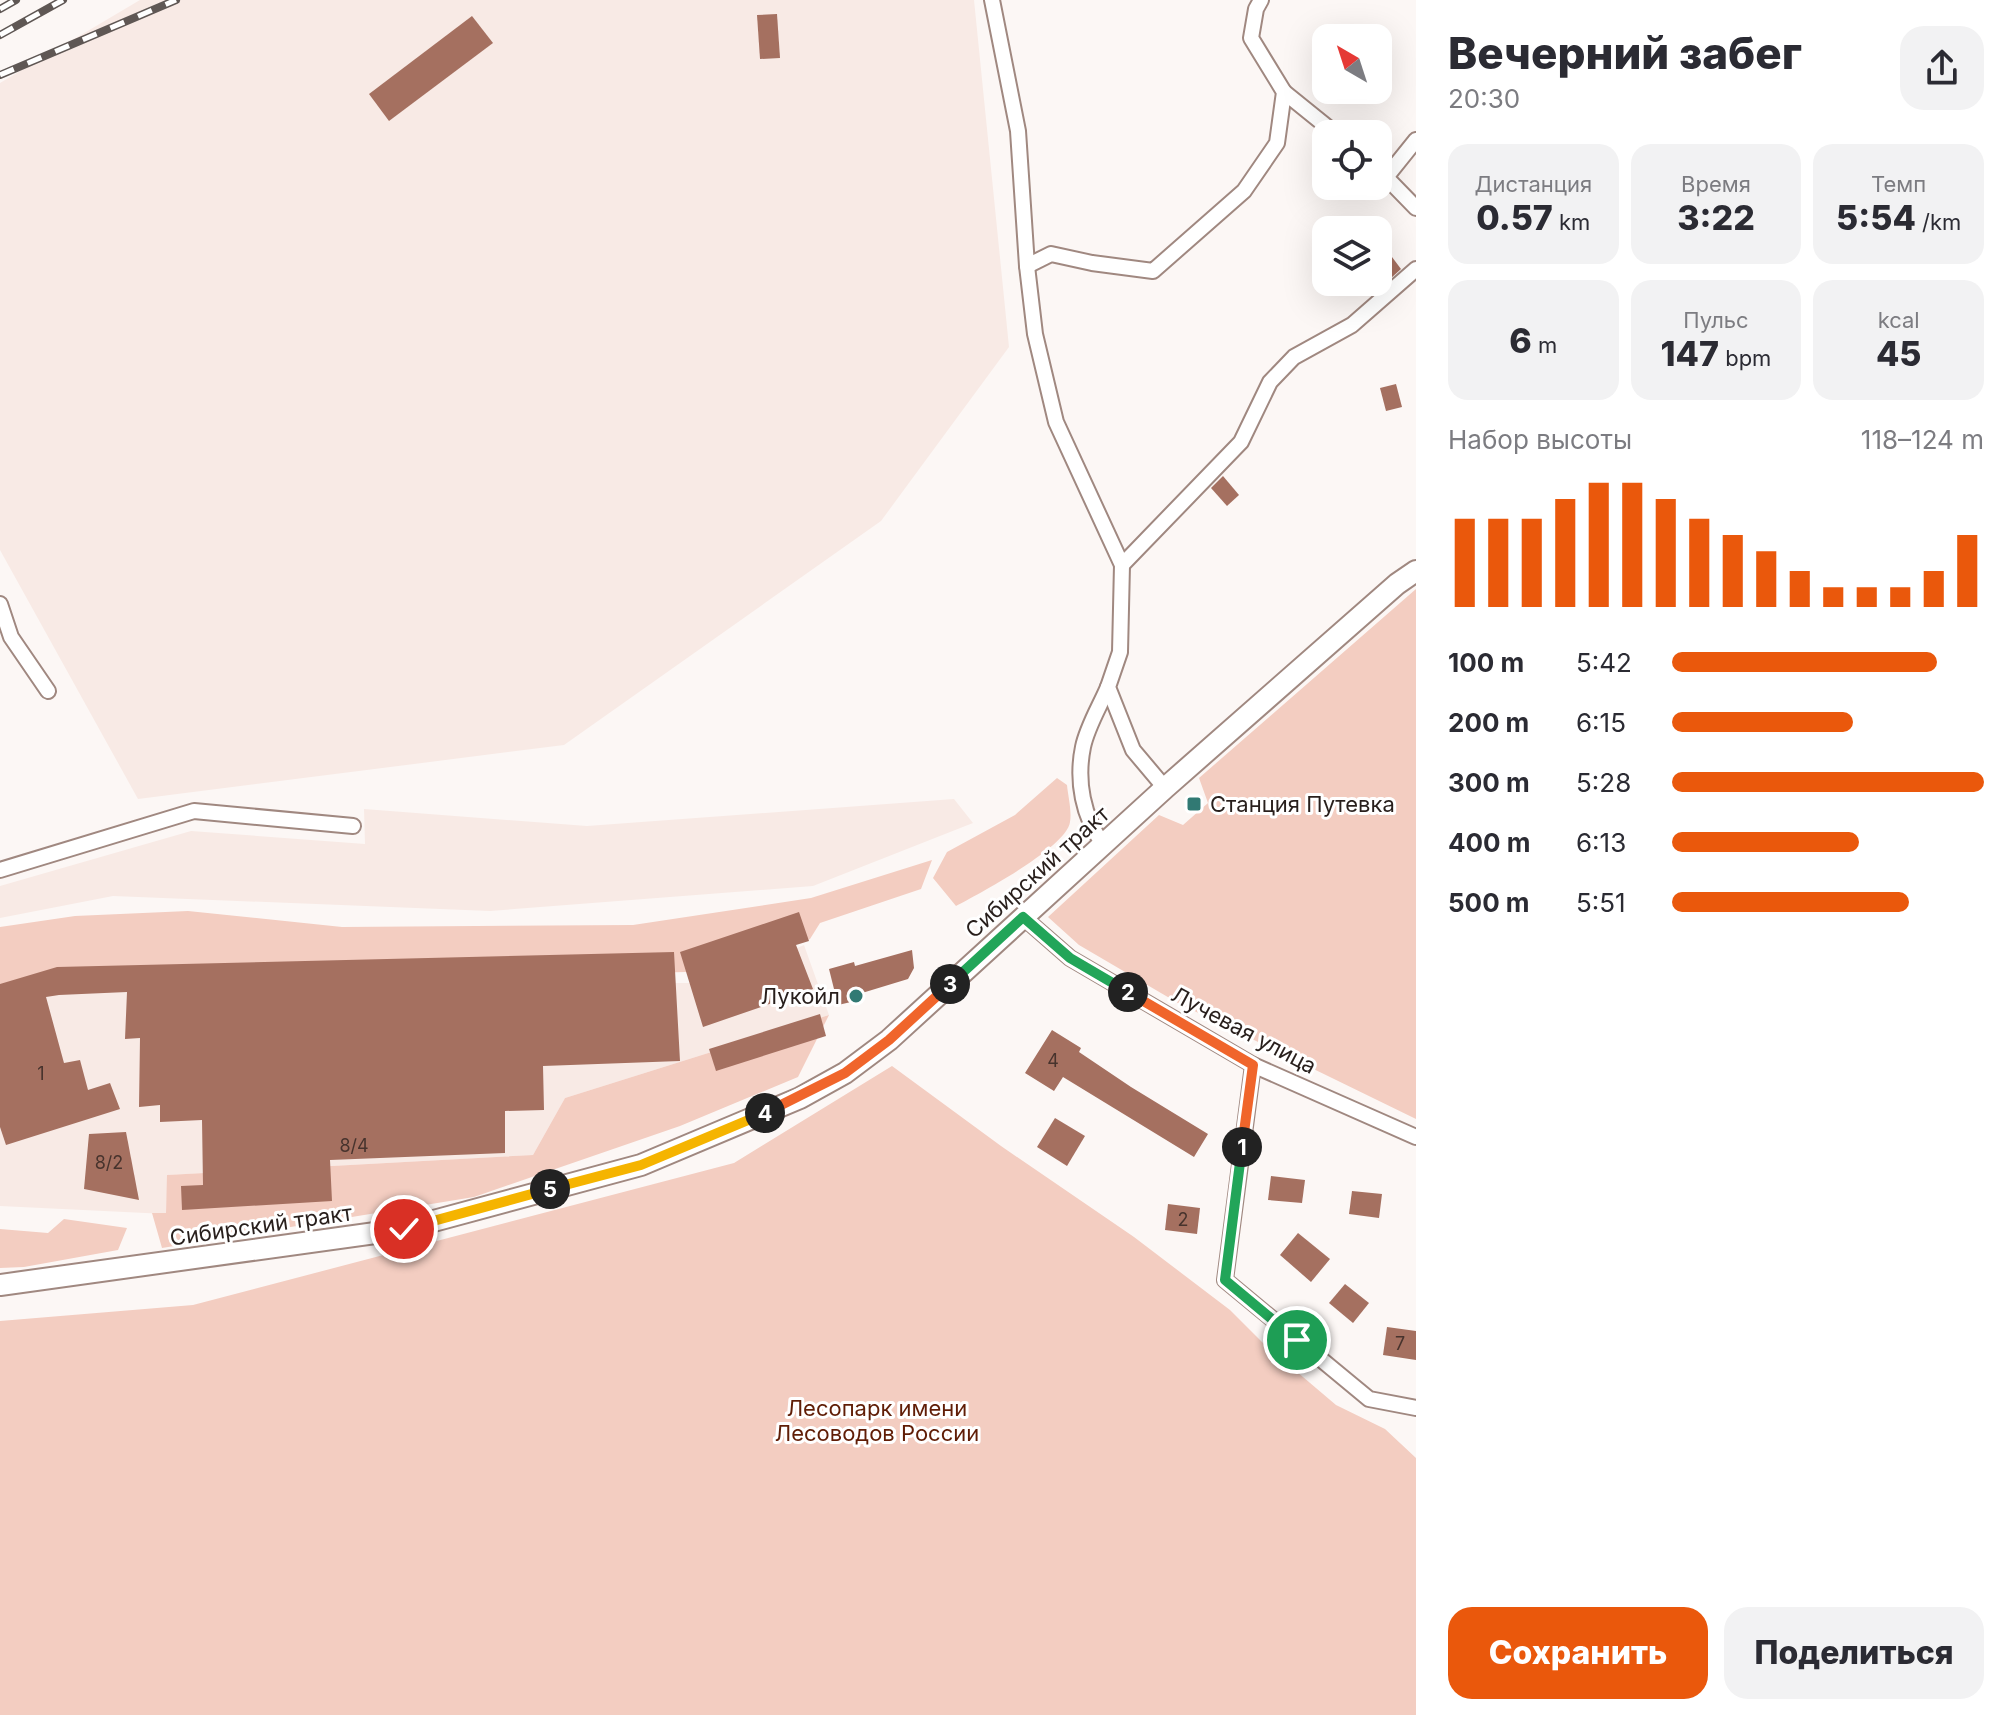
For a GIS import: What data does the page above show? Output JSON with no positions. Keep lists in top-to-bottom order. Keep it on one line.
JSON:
{"streets":{"main road":["Сибирский тракт"],"street":["Лучевая улица"]},"crossings":[["Сибирский тракт","Лучевая улица"]],"parks":["Лесопарк имени Лесоводов России"],"places":{"transit":["Станция Путевка"],"other":["Лукойл"]},"house_numbers":["4","1","8/4","8/2","2","7"],"north":"top left","page":{"heading":["Вечерний забег","20:30"],"stats":[["Дистанция","0.57 km"],["Время","3:22"],["Темп","5:54 /km"],["6 m"],["Пульс","147 bpm"],["kcal","45"]],"chart":["Набор высоты","118–124 m"],"list":[{"name":"100 m","note":"5:42"},{"name":"200 m","note":"6:15"},{"name":"300 m","note":"5:28"},{"name":"400 m","note":"6:13"},{"name":"500 m","note":"5:51"}],"pins":["3","2","4","1","5"],"buttons":["Сохранить","Поделиться"]}}
